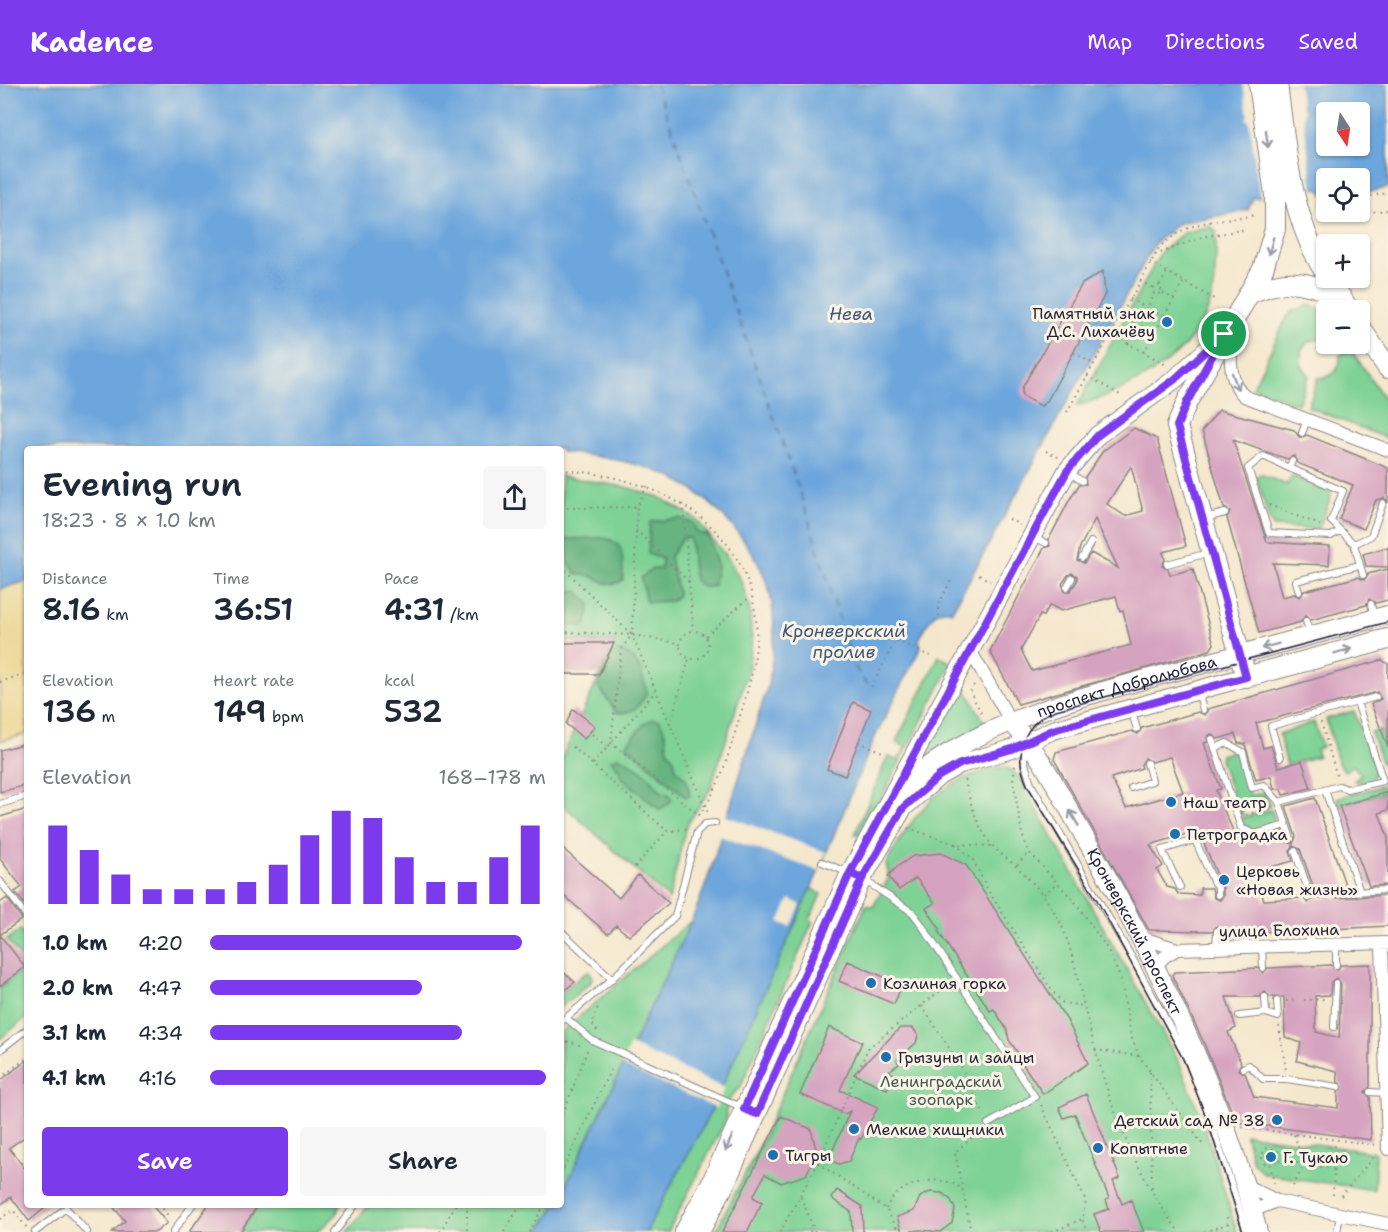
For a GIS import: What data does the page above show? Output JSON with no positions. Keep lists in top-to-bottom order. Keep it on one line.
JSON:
{"streets":{"main road":["проспект Добролюбова","Кронверкский проспект"],"street":["улица Блохина"]},"crossings":[["проспект Добролюбова","Кронверкский проспект"],["улица Блохина","Кронверкский проспект"]],"water":["Нева","Кронверкский пролив"],"parks":["Ленинградский зоопарк"],"places":["Памятный знак Д.С. Лихачёву","Наш театр","Петроградка","Церковь «Новая жизнь»","Козлиная горка","Грызуны и зайцы","Детский сад № 38","Мелкие хищники","Копытные","Тигры","Г. Тукаю"],"north":"bottom","page":{"header":"Kadence","nav":["Map","Directions","Saved"],"map_buttons":["+","−"],"heading":["Evening run","18:23 · 8 × 1.0 km"],"stats":[["Distance","8.16 km"],["Time","36:51"],["Pace","4:31 /km"],["Elevation","136 m"],["Heart rate","149 bpm"],["kcal","532"]],"chart":["Elevation","168–178 m"],"list":[{"name":"1.0 km","note":"4:20"},{"name":"2.0 km","note":"4:47"},{"name":"3.1 km","note":"4:34"},{"name":"4.1 km","note":"4:16"}],"buttons":["Save","Share"]}}
